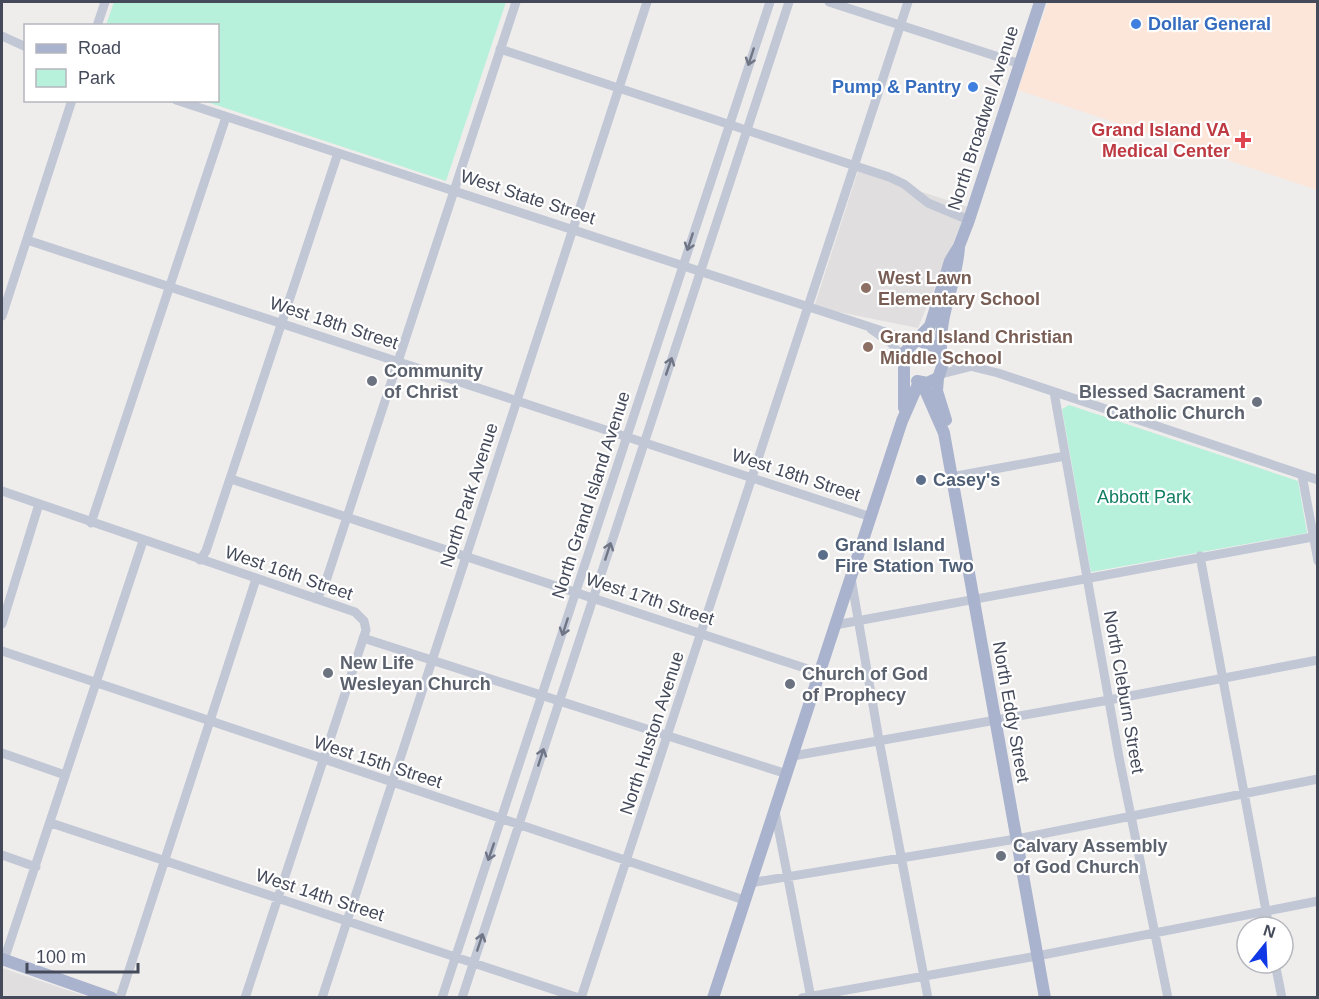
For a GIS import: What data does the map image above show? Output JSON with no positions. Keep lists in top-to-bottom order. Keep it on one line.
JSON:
{"streets":{"main road":["North Broadwell Avenue","North Eddy Street"],"street":["West State Street","West 18th Street","North Park Avenue","North Grand Island Avenue","West 16th Street","West 17th Street","North Cleburn Street","North Huston Avenue","West 15th Street","West 14th Street"]},"crossings":[["North Broadwell Avenue","West State Street"],["North Broadwell Avenue","North Eddy Street"],["West State Street","North Park Avenue"],["West State Street","North Grand Island Avenue"],["West State Street","North Eddy Street"],["West State Street","North Huston Avenue"],["West 18th Street","North Park Avenue"],["West 18th Street","North Grand Island Avenue"],["West 18th Street","North Huston Avenue"],["North Park Avenue","West 17th Street"],["North Park Avenue","West 15th Street"],["North Park Avenue","West 14th Street"],["North Grand Island Avenue","West 17th Street"],["North Grand Island Avenue","West 15th Street"],["North Grand Island Avenue","West 14th Street"],["West 17th Street","North Huston Avenue"],["North Huston Avenue","West 15th Street"],["North Huston Avenue","West 14th Street"]],"parks":["Abbott Park"],"places":{"other":["Dollar General","Pump & Pantry","West Lawn Elementary School","Grand Island Christian Middle School","Community of Christ","Blessed Sacrament Catholic Church","Casey's","Grand Island Fire Station Two","New Life Wesleyan Church","Church of God of Prophecy","Calvary Assembly of God Church"],"health":["Grand Island VA Medical Center"]},"legend":["Road","Park"],"scale_bar":"100 m","north":"top"}
